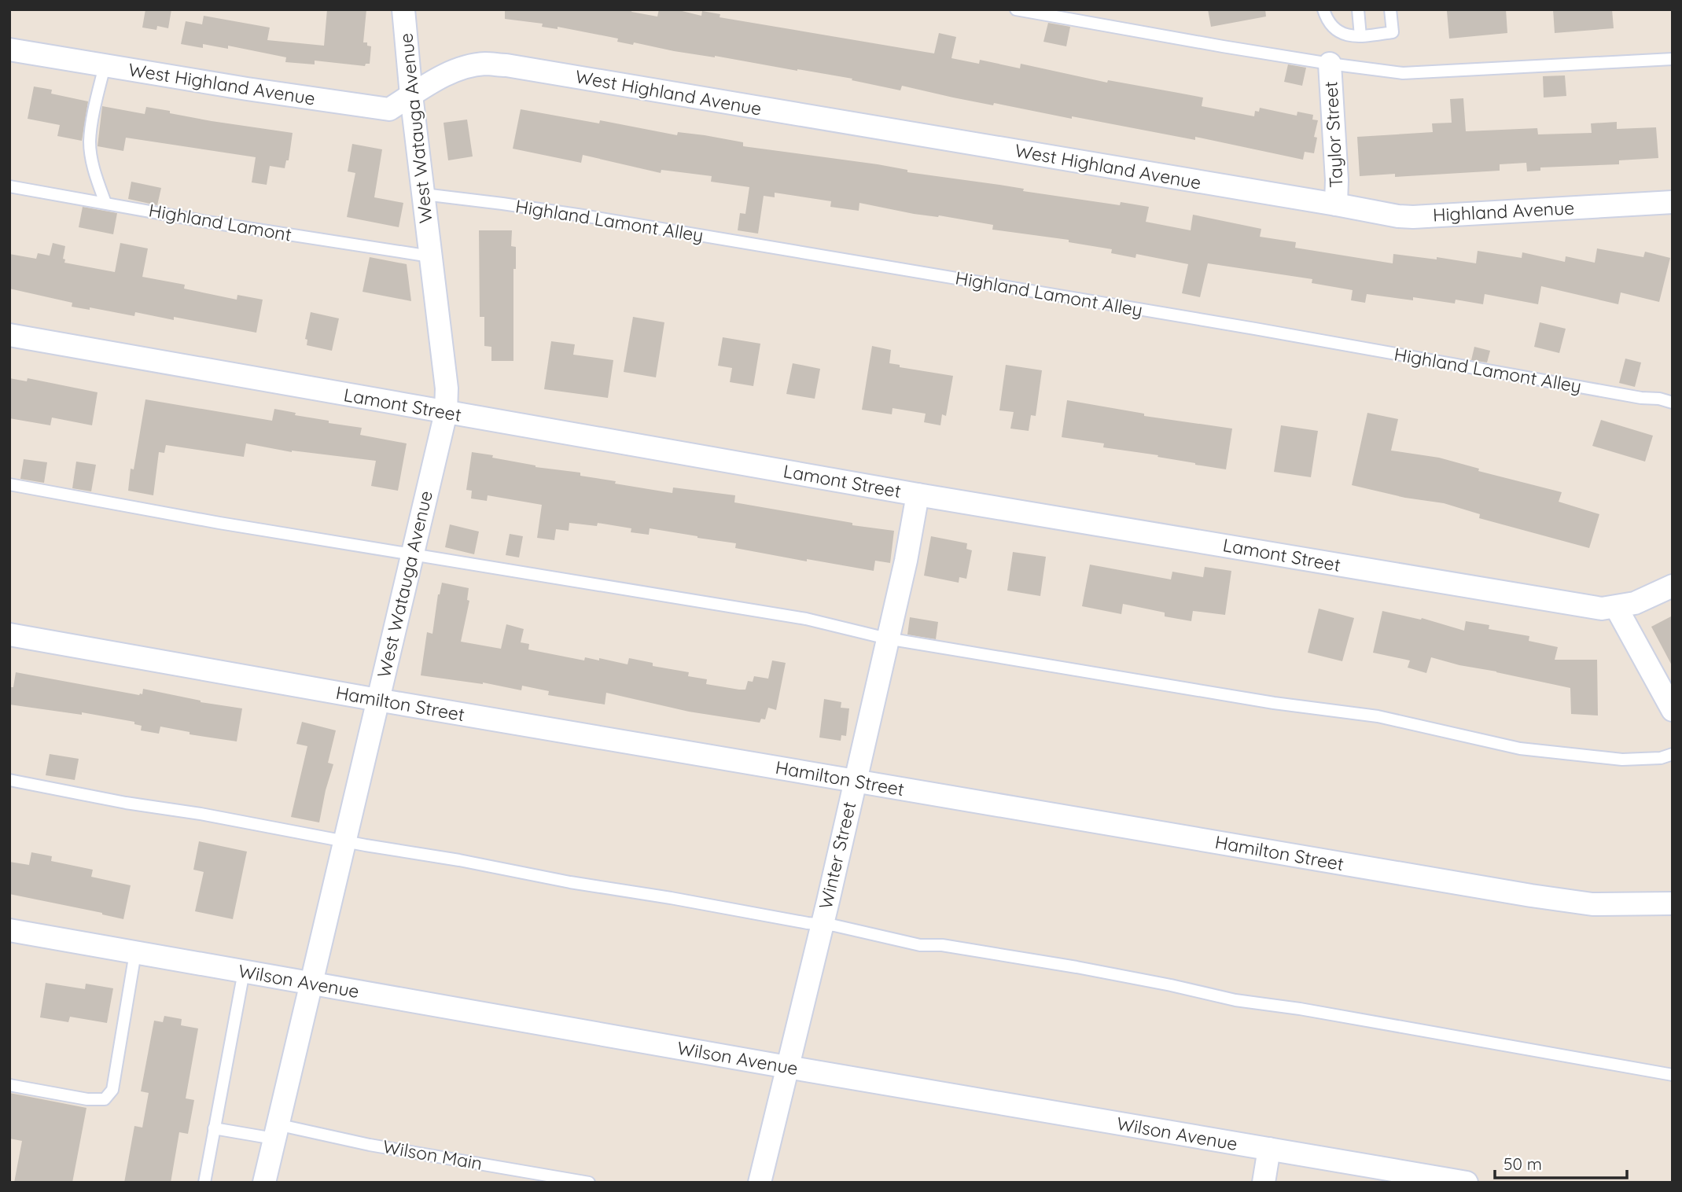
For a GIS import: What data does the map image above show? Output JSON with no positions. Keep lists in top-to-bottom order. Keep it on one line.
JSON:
{"streets":{"street":["West Highland Avenue","West Watauga Avenue","Taylor Street","Highland Avenue","Lamont Street","Hamilton Street","Winter Street","Wilson Avenue"],"lane":["Highland Lamont Alley","Highland Lamont","Wilson Main"]},"crossings":[["West Highland Avenue","West Watauga Avenue"],["West Highland Avenue","Taylor Street"],["West Highland Avenue","Highland Avenue"],["West Watauga Avenue","Highland Lamont Alley"],["West Watauga Avenue","Highland Lamont"],["West Watauga Avenue","Lamont Street"],["West Watauga Avenue","Hamilton Street"],["West Watauga Avenue","Wilson Avenue"],["West Watauga Avenue","Wilson Main"],["Taylor Street","Highland Avenue"],["Lamont Street","Winter Street"],["Hamilton Street","Winter Street"],["Winter Street","Wilson Avenue"]],"scale_bar":"50 m"}
